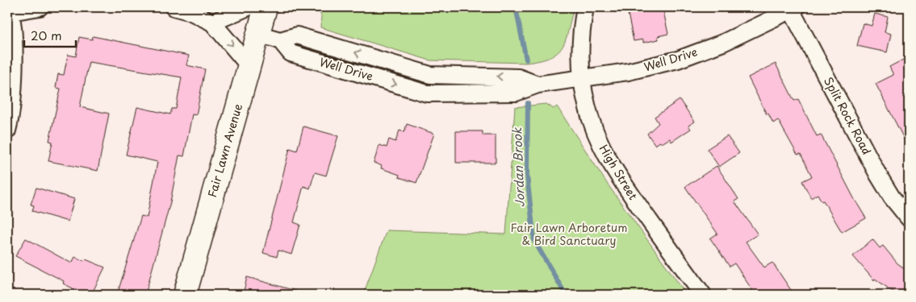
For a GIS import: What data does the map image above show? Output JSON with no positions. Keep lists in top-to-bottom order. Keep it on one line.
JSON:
{"streets":{"main road":["Fair Lawn Avenue"],"street":["Well Drive","Split Rock Road","High Street"]},"crossings":[["Well Drive","Split Rock Road"],["Well Drive","Fair Lawn Avenue"],["Well Drive","High Street"]],"water":["Jordan Brook"],"parks":["Fair Lawn Arboretum & Bird Sanctuary"],"scale_bar":"20 m"}
